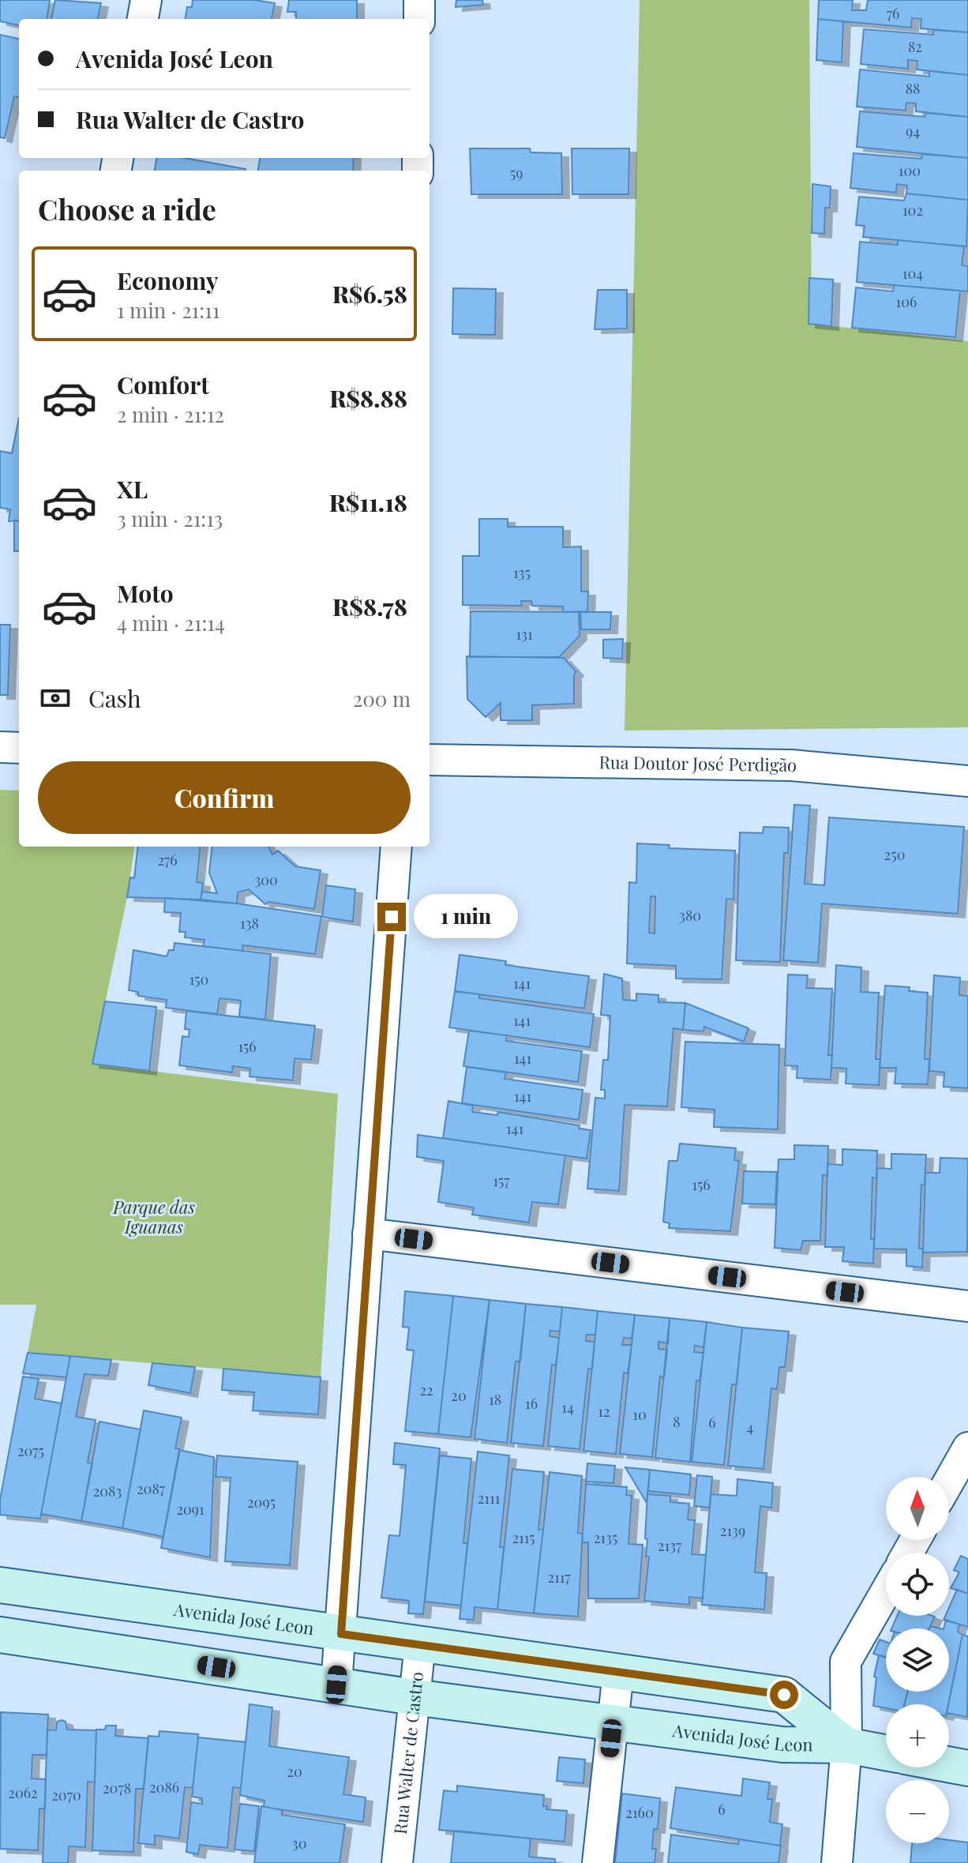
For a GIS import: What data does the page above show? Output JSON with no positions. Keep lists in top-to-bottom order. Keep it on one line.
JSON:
{"streets":{"main road":["Avenida José Leon"],"street":["Rua Doutor José Perdigão","Rua Walter de Castro"]},"crossings":[["Avenida José Leon","Rua Walter de Castro"]],"parks":["Parque das Iguanas"],"house_numbers":["76","82","88","94","100","59","102","104","106","135","131","250","276","300","380","138","150","141","141","156","141","141","141","157","156","22","20","18","16","14","12","10","8","6","4","2075","2087","2083","2111","2095","2091","2139","2115","2135","2137","2117","20","2086","2078","2062","2070","6","2160","30"],"north":"top","page":{"banner":["Avenida José Leon","Rua Walter de Castro"],"heading":"Choose a ride","list":[{"name":"Economy","note":"1 min · 21:11","value":"R$6.58"},{"name":"Comfort","note":"2 min · 21:12","value":"R$8.88"},{"name":"XL","note":"3 min · 21:13","value":"R$11.18"},{"name":"Moto","note":"4 min · 21:14","value":"R$8.78"}],"pay":["Cash","200 m"],"buttons":"Confirm","bubble":"1 min","map_buttons":["+","−"]}}
